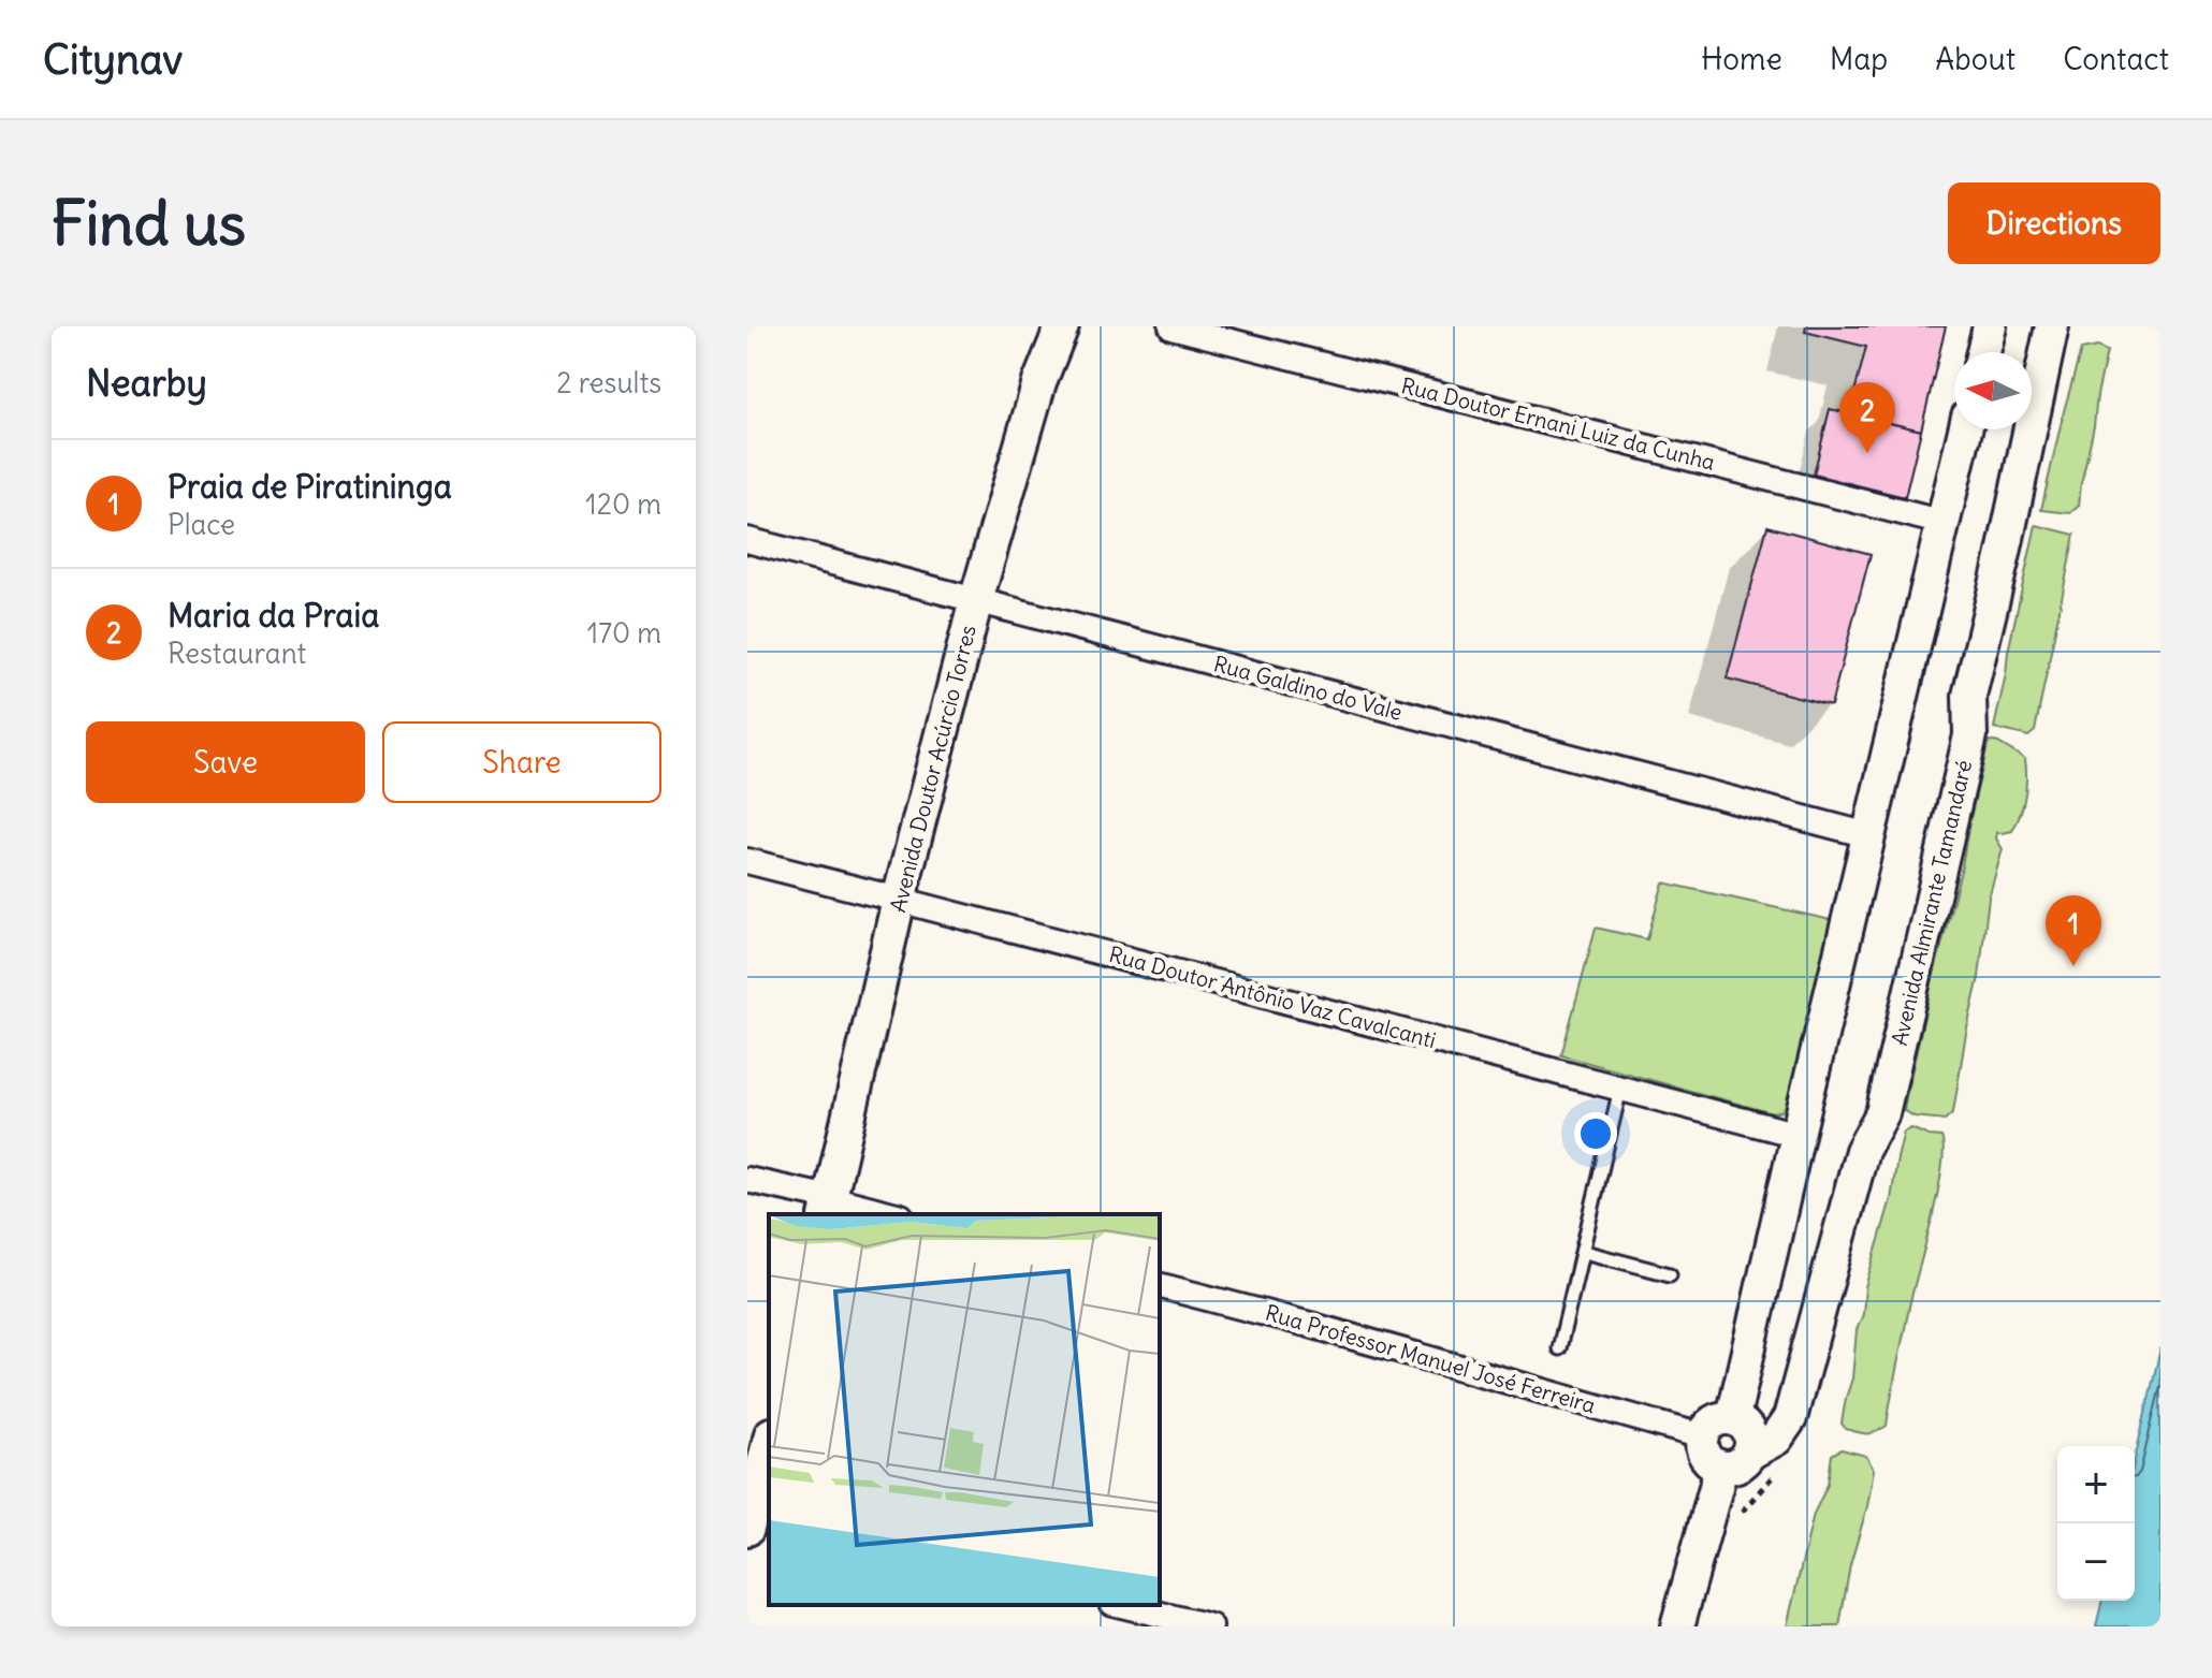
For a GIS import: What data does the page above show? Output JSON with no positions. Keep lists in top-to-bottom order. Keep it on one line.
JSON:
{"streets":{"street":["Rua Doutor Ernani Luiz da Cunha","Rua Galdino do Vale","Avenida Doutor Acúrcio Torres","Avenida Almirante Tamandaré","Rua Doutor Antônio Vaz Cavalcanti","Rua Professor Manuel José Ferreira"]},"crossings":[["Rua Galdino do Vale","Avenida Doutor Acúrcio Torres"],["Avenida Doutor Acúrcio Torres","Rua Doutor Antônio Vaz Cavalcanti"],["Avenida Almirante Tamandaré","Rua Professor Manuel José Ferreira"]],"north":"left","page":{"header":"Citynav","nav":["Home","Map","About","Contact"],"buttons":["Directions",["Save","Share"]],"title":"Find us","heading":["Nearby","2 results"],"pins":["2","1"],"list":[{"mark":"1","name":"Praia de Piratininga","note":"Place","value":"120 m"},{"mark":"2","name":"Maria da Praia","note":"Restaurant","value":"170 m"}],"map_buttons":["+","−"]}}
